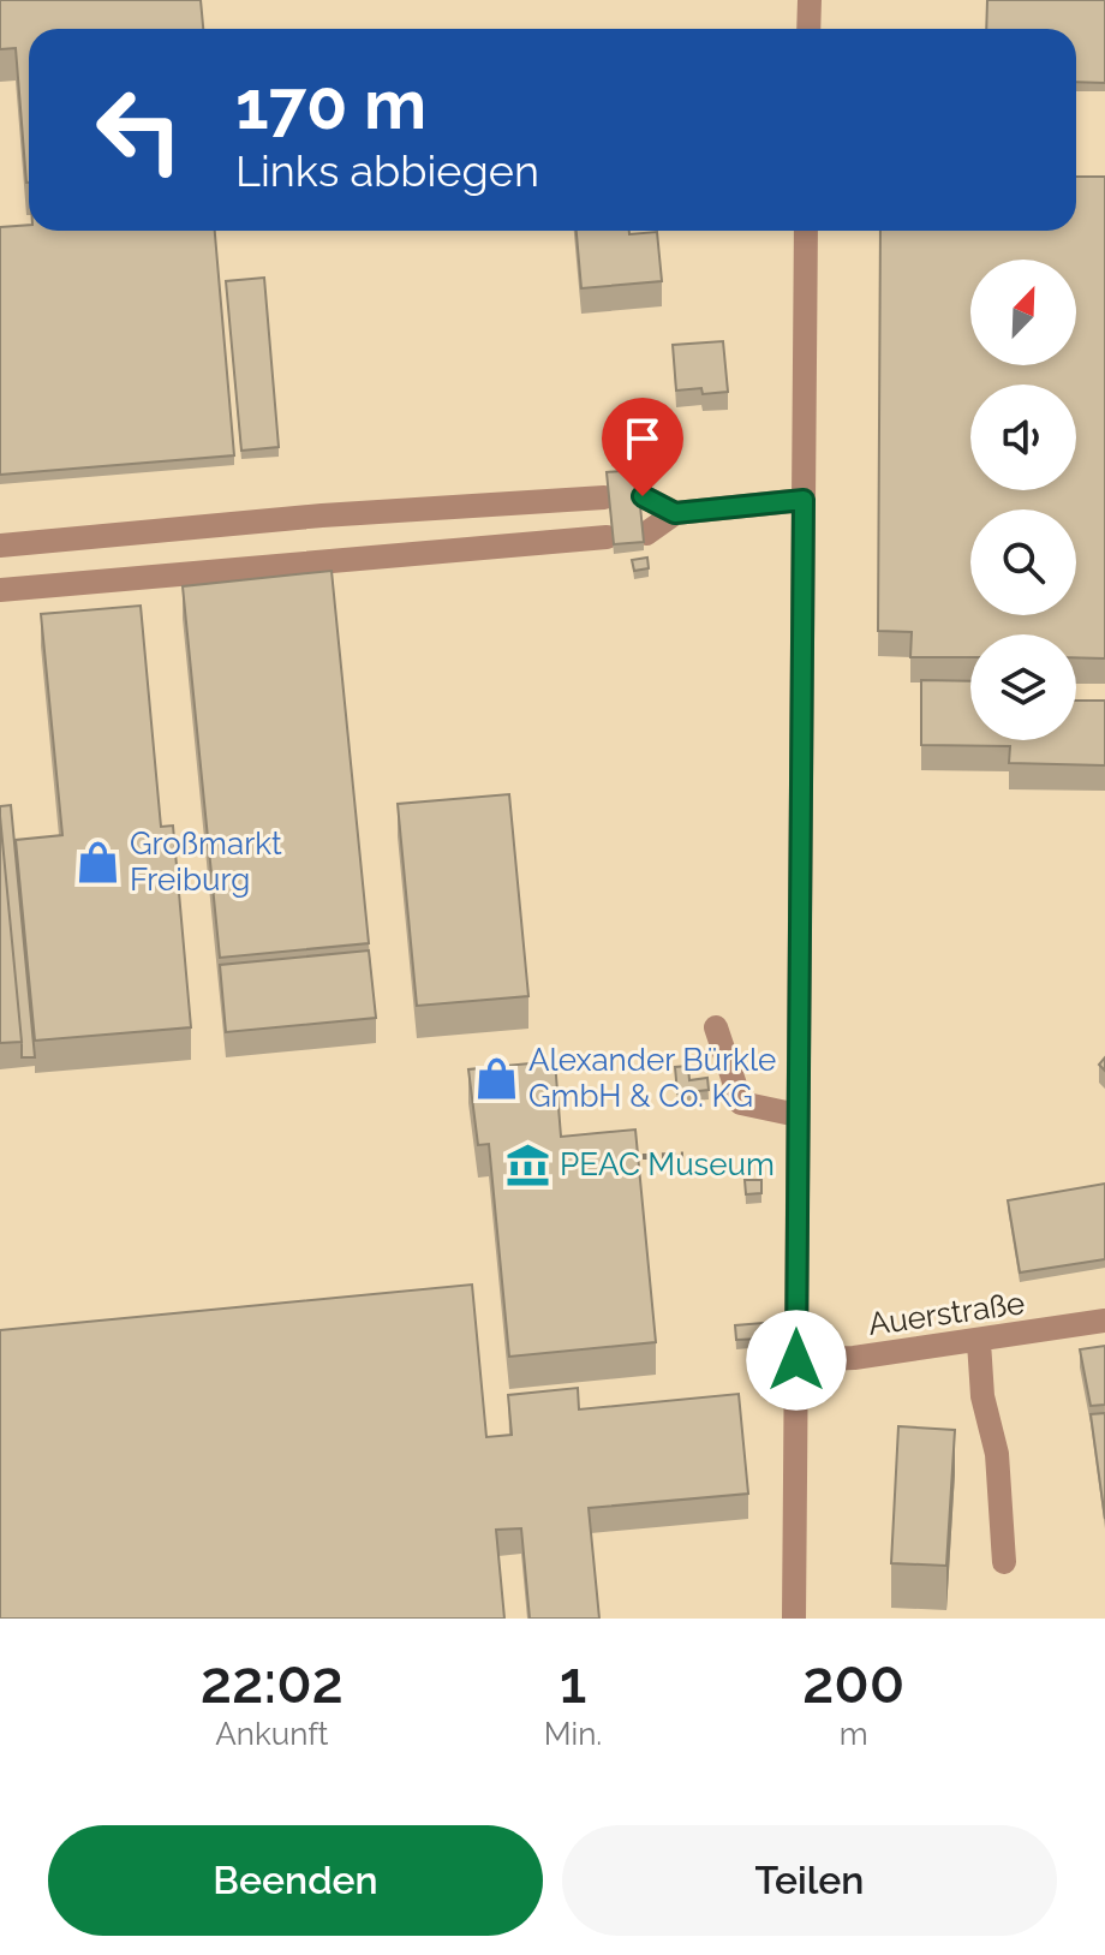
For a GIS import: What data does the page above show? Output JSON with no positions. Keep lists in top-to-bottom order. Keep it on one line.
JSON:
{"streets":{"street":["Auerstraße"]},"places":{"shop":["Großmarkt Freiburg","Alexander Bürkle GmbH & Co. KG"],"museum":["PEAC Museum"]},"north":"top right","page":{"turn":["170 m","Links abbiegen"],"eta":["22:02","Ankunft","1","Min.","200","m"],"buttons":["Beenden","Teilen"]}}
